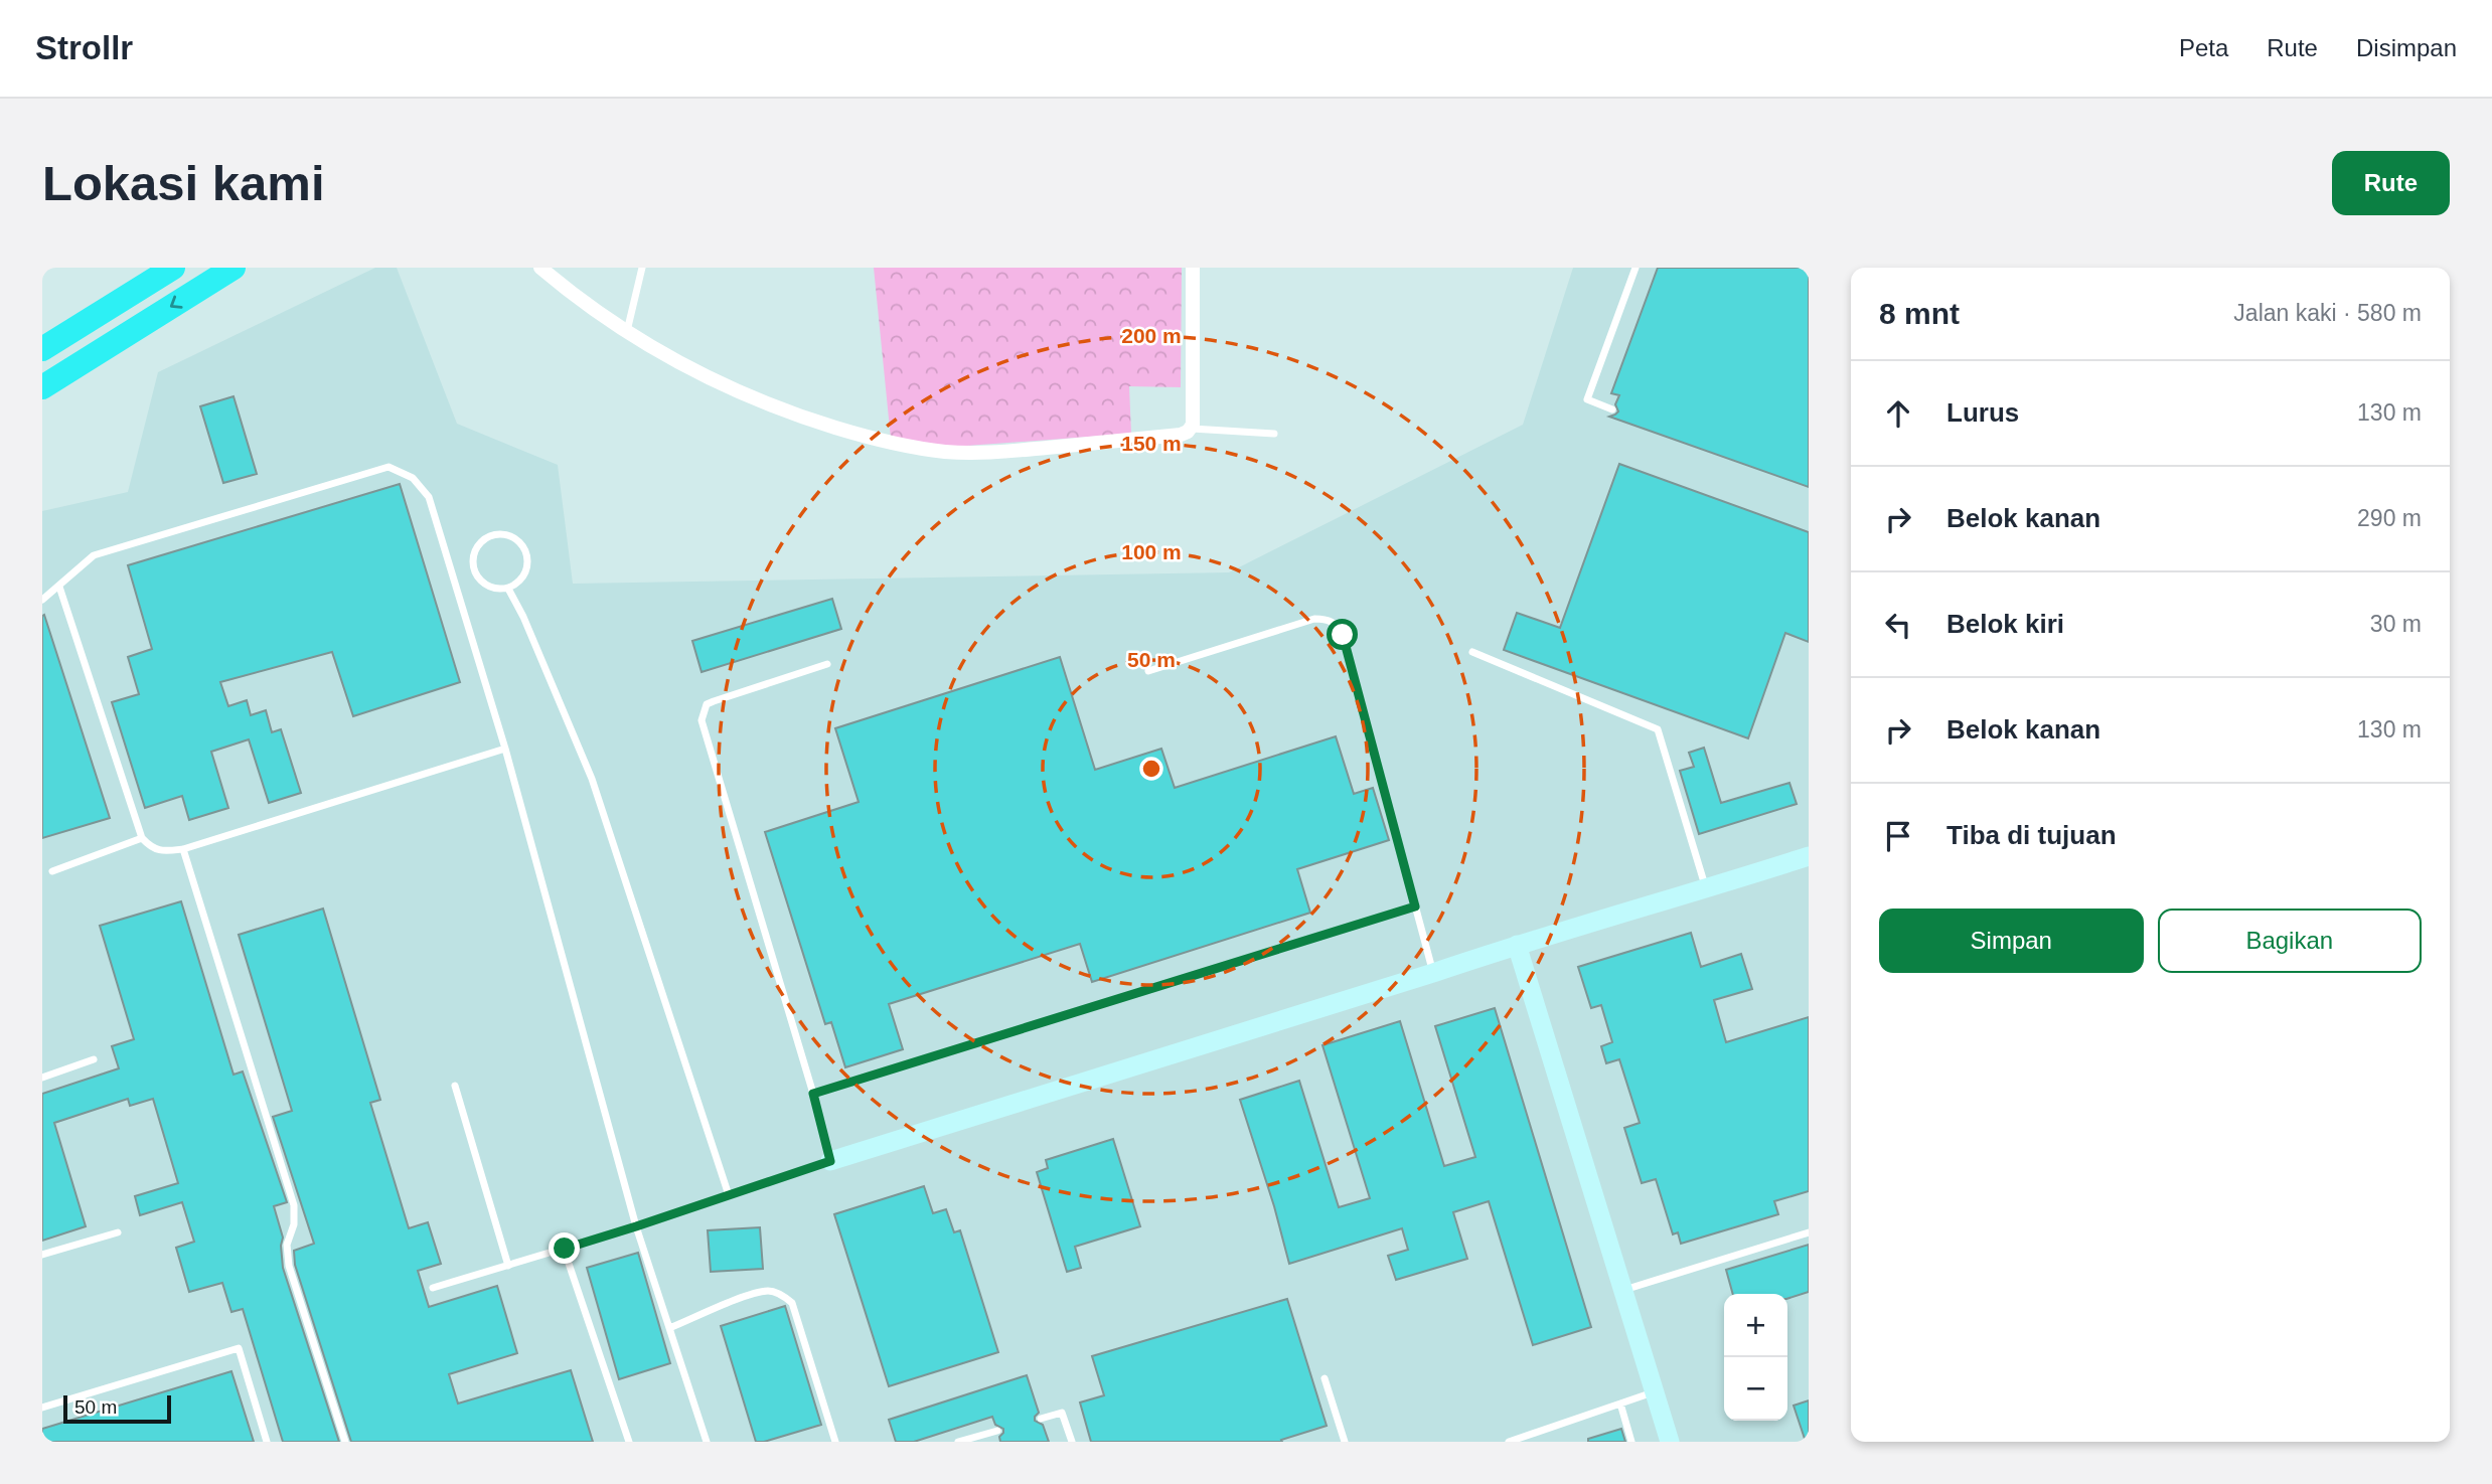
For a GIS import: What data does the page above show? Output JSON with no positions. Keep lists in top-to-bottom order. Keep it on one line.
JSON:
{"scale_bar":"50 m","page":{"header":"Strollr","nav":["Peta","Rute","Disimpan"],"buttons":["Rute",["Simpan","Bagikan"]],"title":"Lokasi kami","heading":["8 mnt","Jalan kaki · 580 m"],"list":[["Lurus","130 m"],["Belok kanan","290 m"],["Belok kiri","30 m"],["Belok kanan","130 m"],"Tiba di tujuan"],"map_buttons":["+","−"],"scale":"50 m"},"rings":["200 m","150 m","100 m","50 m"]}
